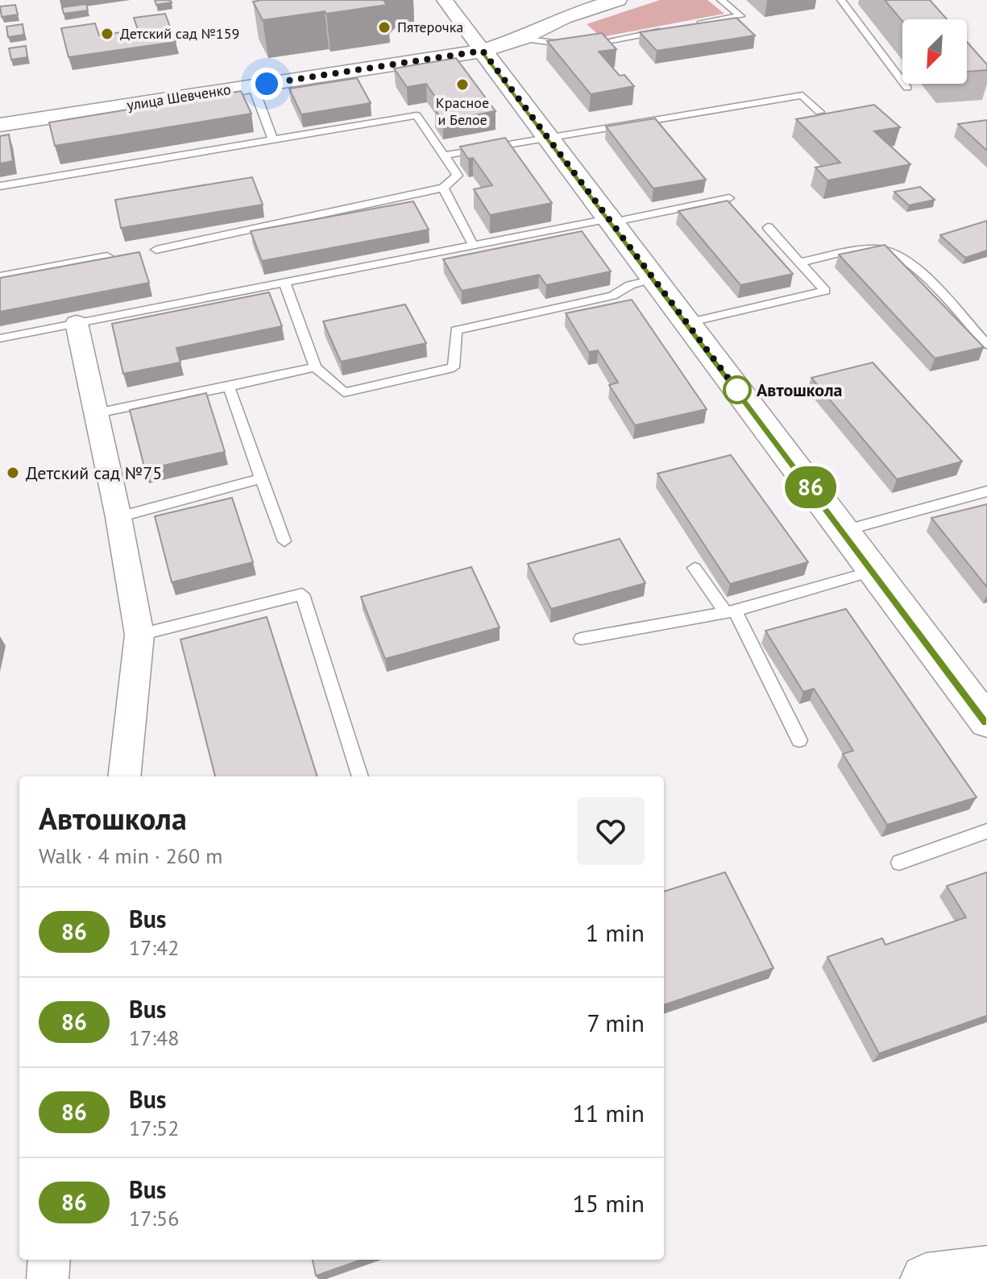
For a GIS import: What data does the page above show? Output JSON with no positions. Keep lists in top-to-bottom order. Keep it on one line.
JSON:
{"streets":{"street":["улица Шевченко"]},"places":["Пятерочка","Детский сад №159","Красное и Белое","Автошкола","Детский сад №75"],"lines":["bus line 86"],"north":"bottom left","page":{"on_map":"86","heading":["Автошкола","Walk · 4 min · 260 m"],"list":[{"mark":"86","name":"Bus","note":"17:42","value":"1 min"},{"mark":"86","name":"Bus","note":"17:48","value":"7 min"},{"mark":"86","name":"Bus","note":"17:52","value":"11 min"},{"mark":"86","name":"Bus","note":"17:56","value":"15 min"}]}}
